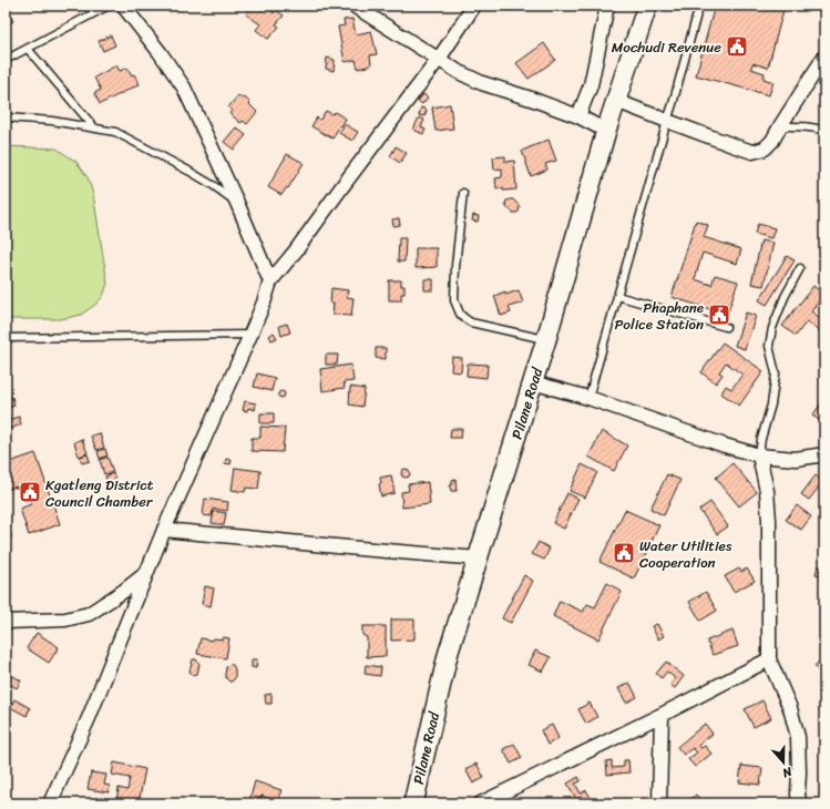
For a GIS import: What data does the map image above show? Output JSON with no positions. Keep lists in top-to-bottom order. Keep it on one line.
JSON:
{"streets":{"main road":["Pilane Road"]},"places":{"public building":["Mochudi Revenue","Phaphane Police Station","Kgatleng District Council Chamber","Water Utilities Cooperation"]},"north":"bottom"}
